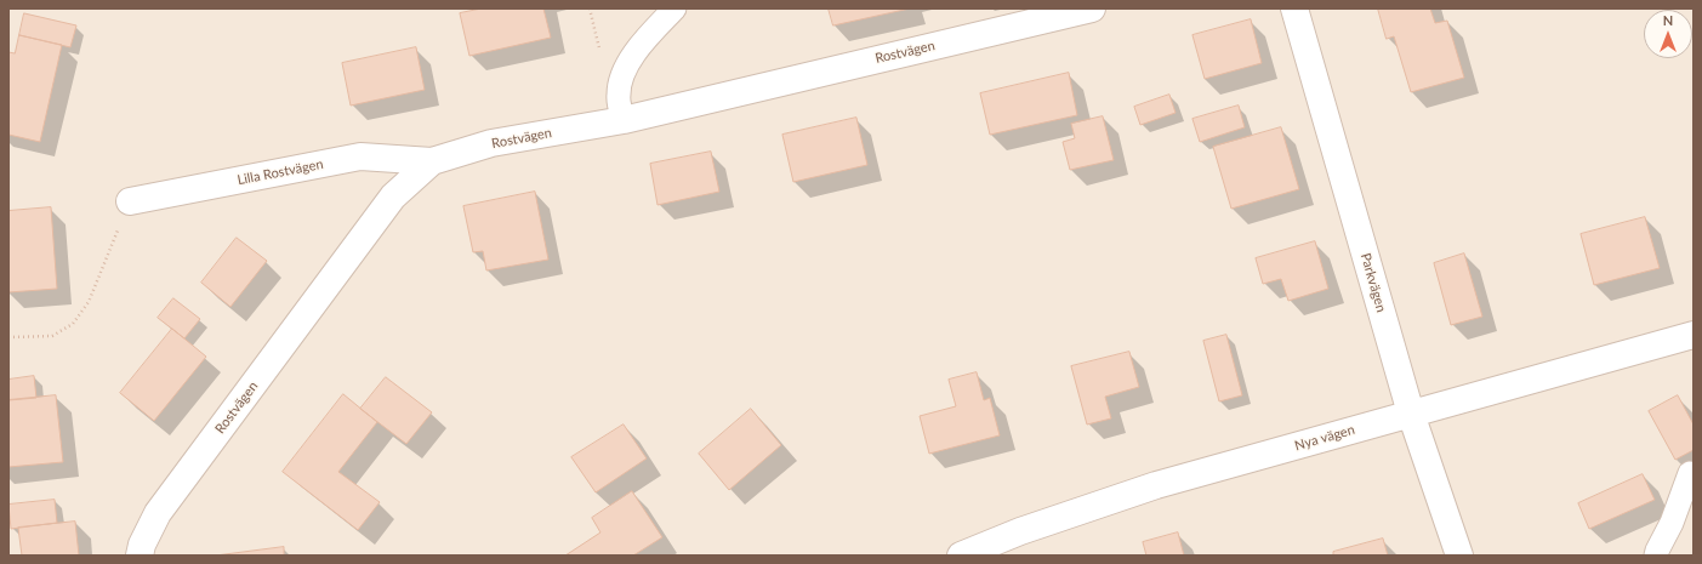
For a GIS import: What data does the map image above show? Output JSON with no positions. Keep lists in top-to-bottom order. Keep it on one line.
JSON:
{"streets":{"street":["Rostvägen","Lilla Rostvägen","Parkvägen","Nya vägen"]},"crossings":[["Rostvägen","Lilla Rostvägen"],["Parkvägen","Nya vägen"]],"north":"top"}
